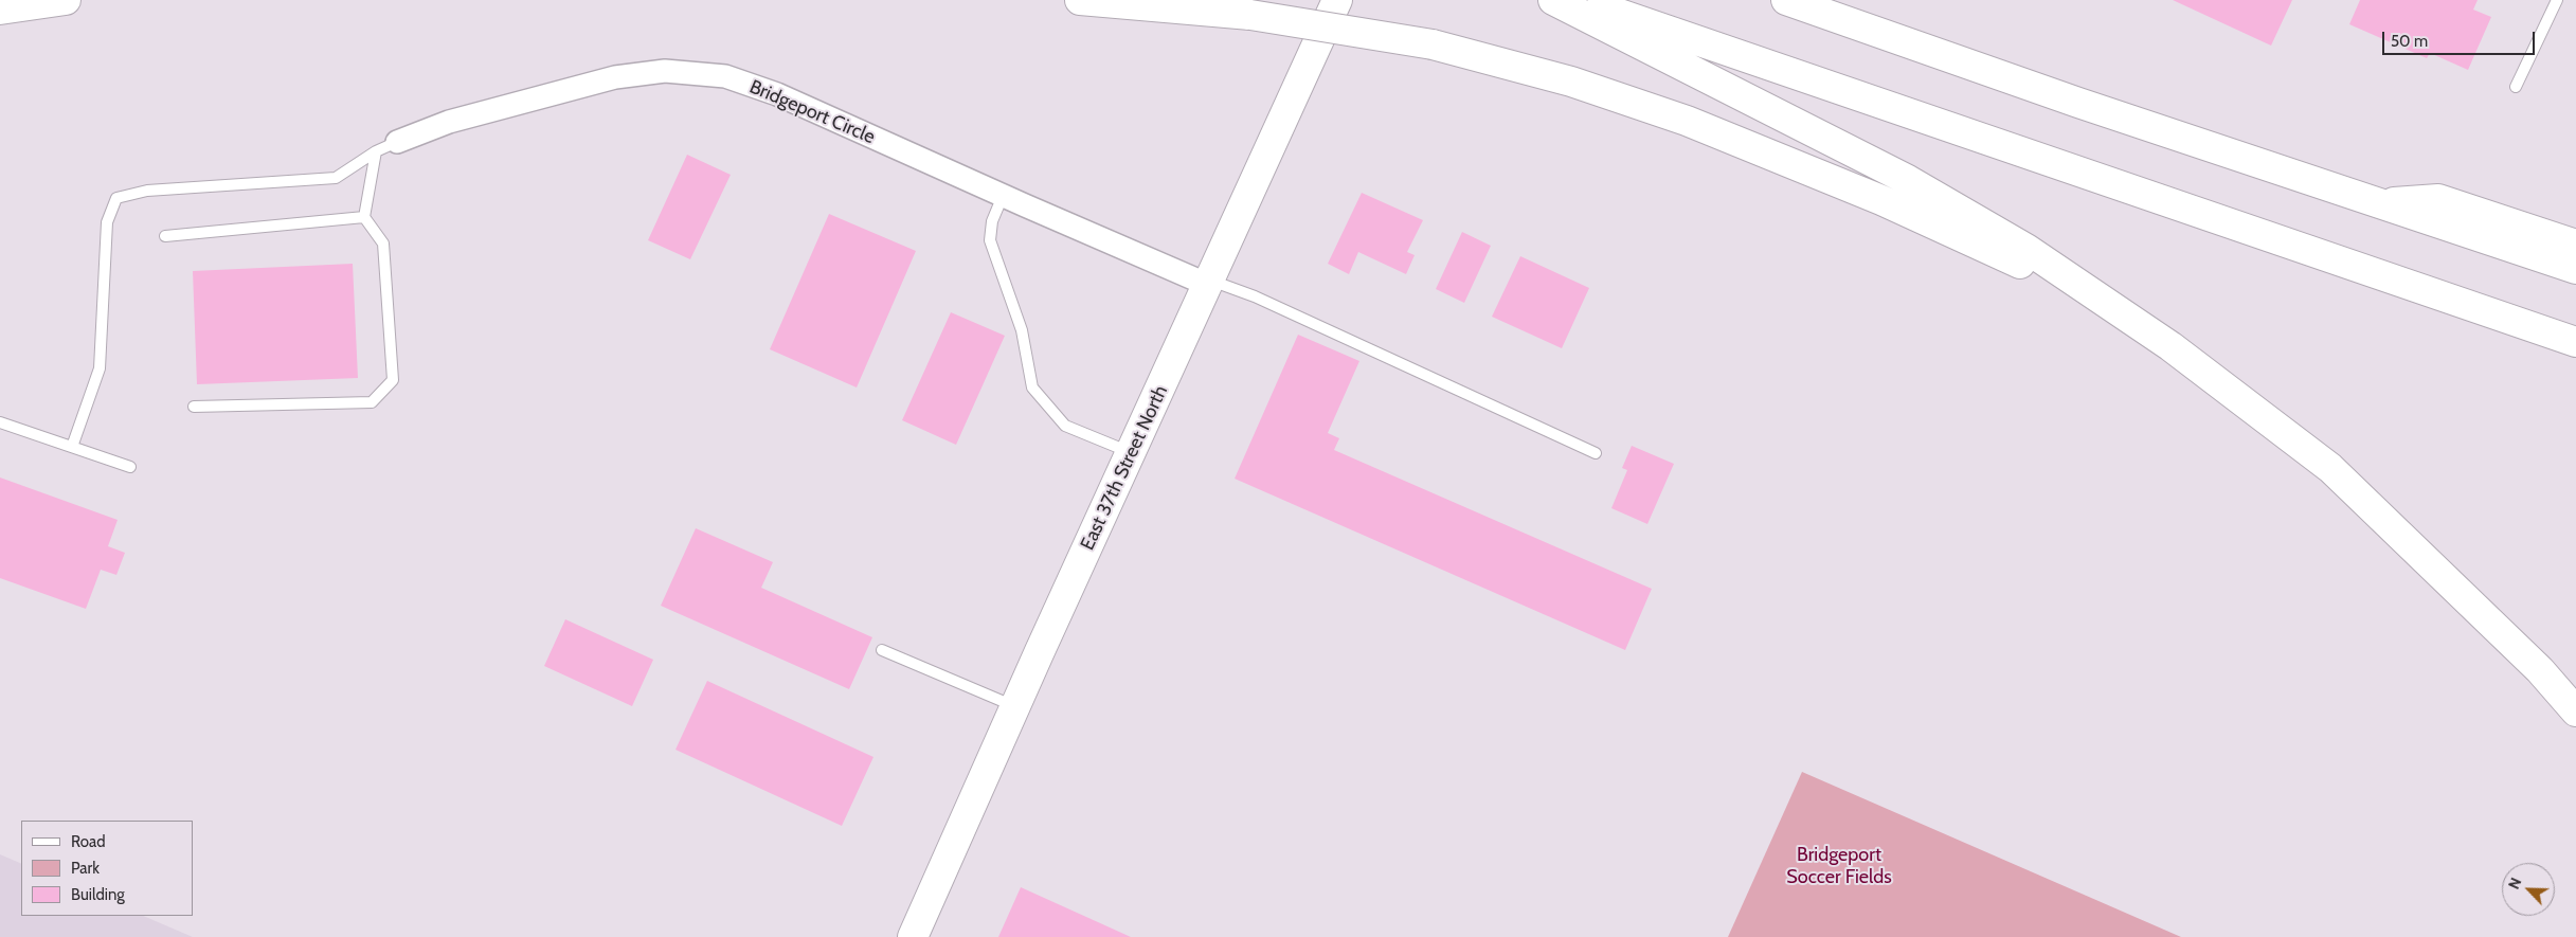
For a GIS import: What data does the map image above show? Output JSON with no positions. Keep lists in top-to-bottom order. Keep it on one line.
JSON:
{"streets":{"main road":["East 37th Street North"],"street":["Bridgeport Circle"]},"crossings":[["Bridgeport Circle","East 37th Street North"]],"parks":["Bridgeport Soccer Fields"],"legend":["Road","Park","Building"],"scale_bar":"50 m","north":"top left"}
